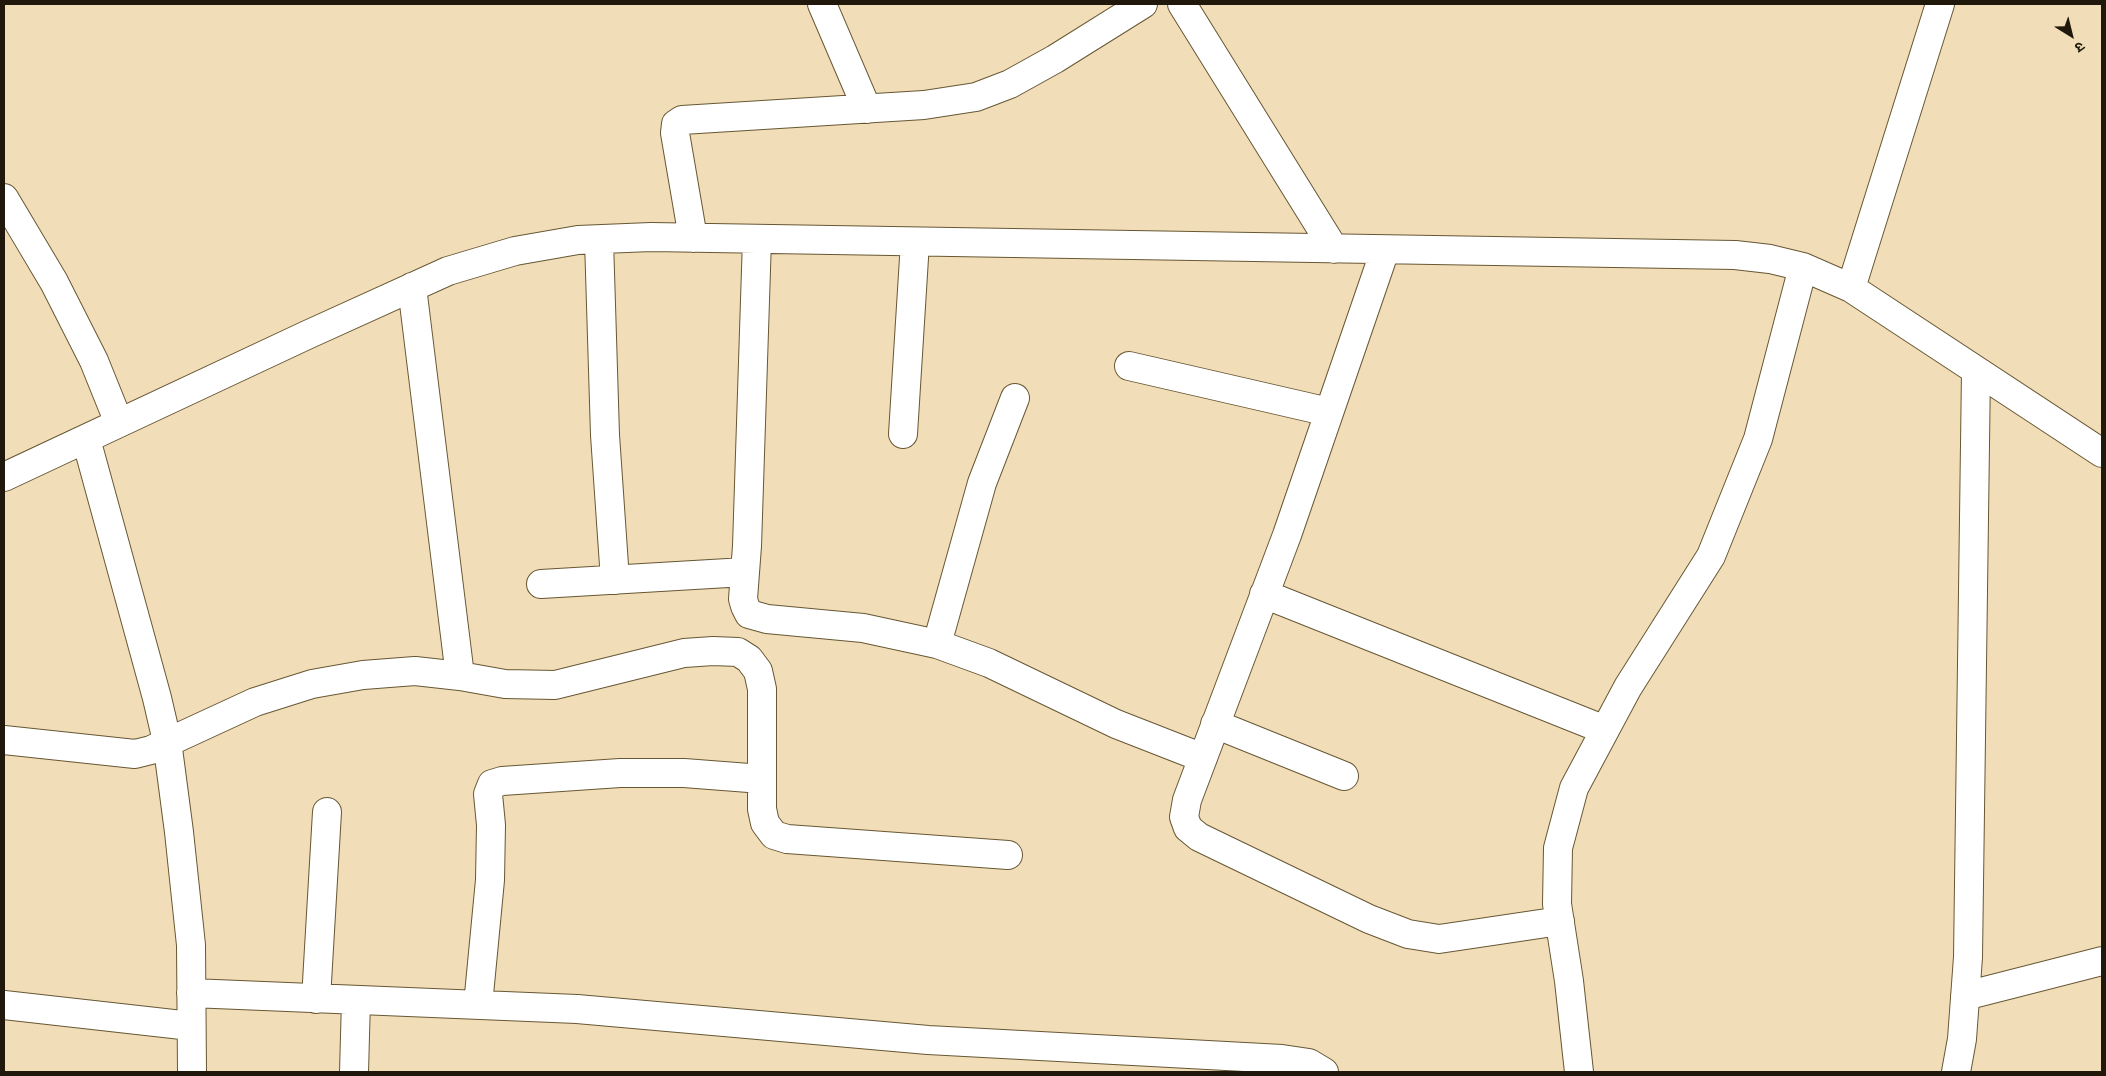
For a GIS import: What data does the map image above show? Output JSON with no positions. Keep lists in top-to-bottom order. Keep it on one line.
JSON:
{"north":"bottom right"}
